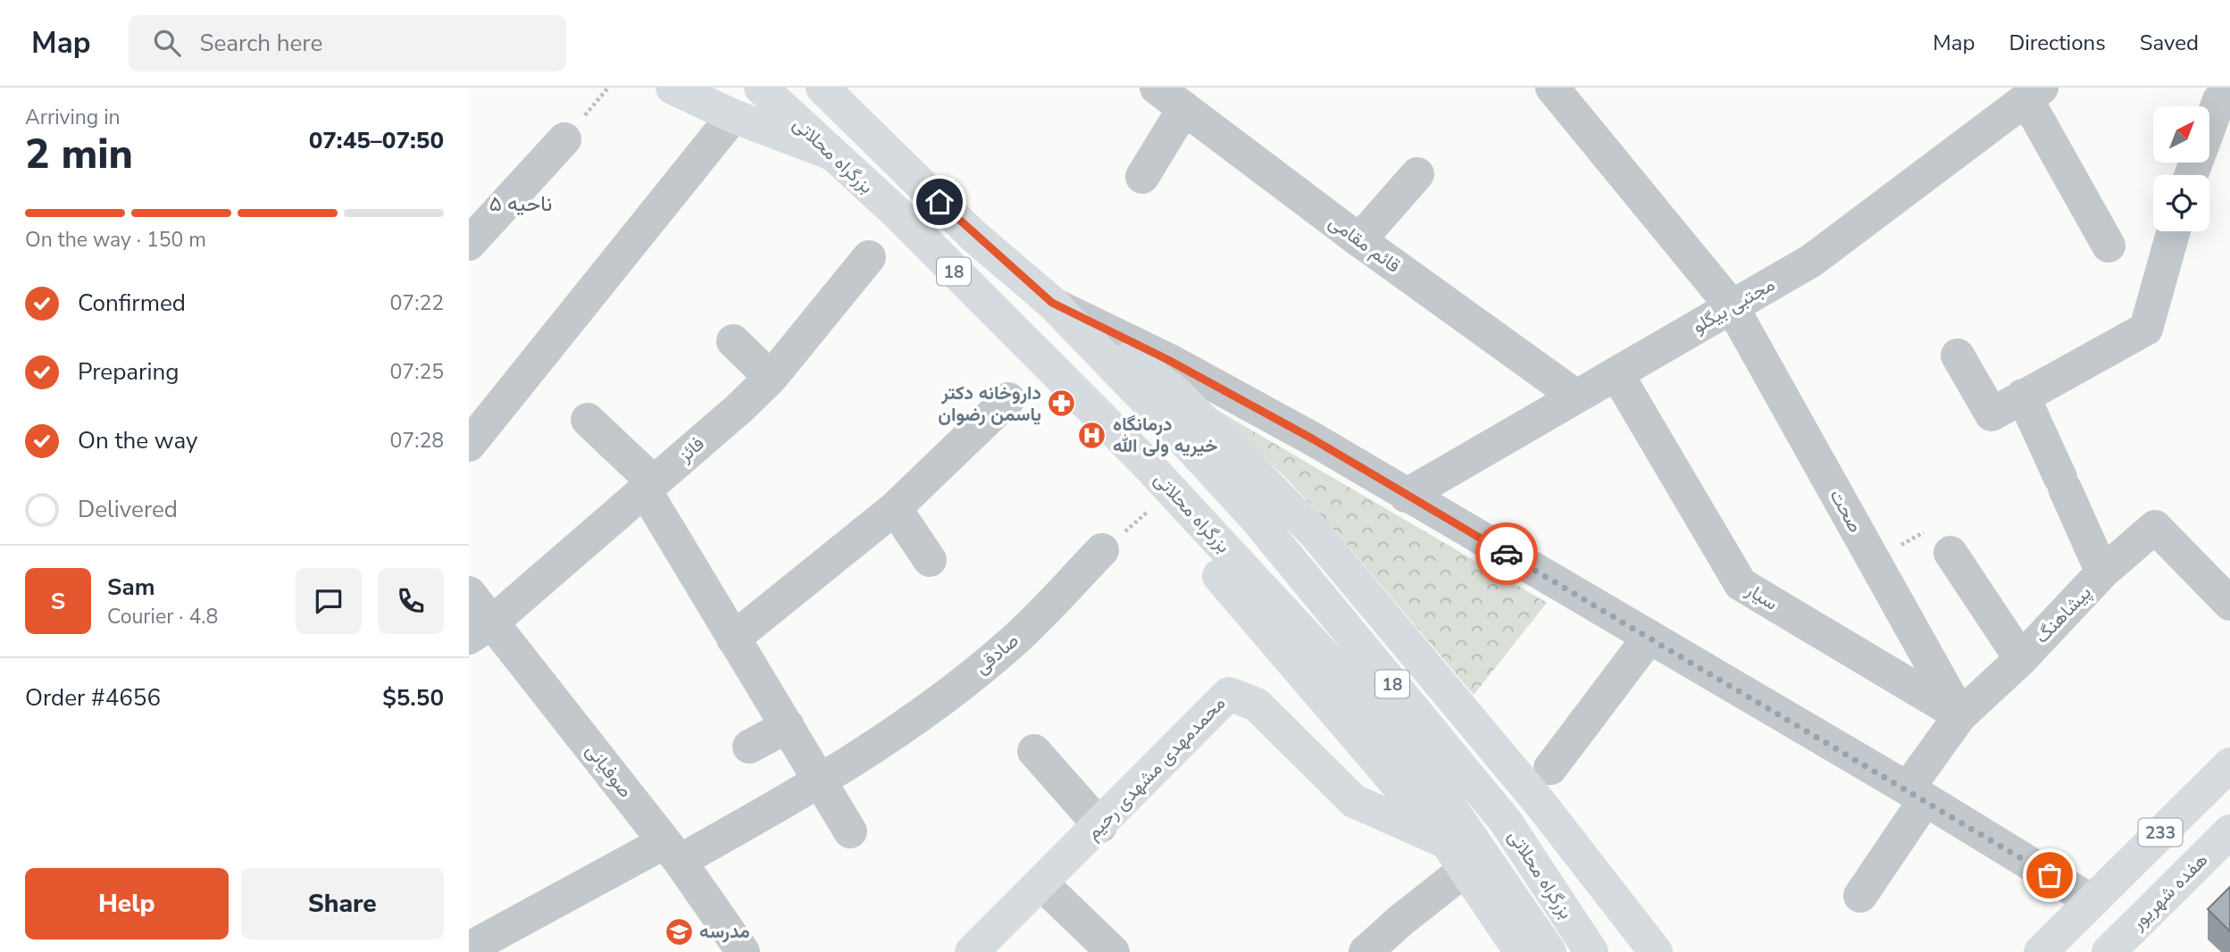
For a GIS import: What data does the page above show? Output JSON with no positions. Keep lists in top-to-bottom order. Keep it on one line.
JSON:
{"streets":{"main road":["بزرگراه محلاتی","18","محمدمهدی مشهدی رحیم","233","هفده شهریور"],"street":["قائم مقامی","مجتبی بیگلو","فائز","صحت","سیار","پیشاهنگ","صادقی","صوفیانی"]},"crossings":[["قائم مقامی","مجتبی بیگلو"],["مجتبی بیگلو","صحت"],["مجتبی بیگلو","سیار"],["فائز","صوفیانی"],["صحت","سیار"],["صحت","پیشاهنگ"],["سیار","پیشاهنگ"],["صادقی","صوفیانی"]],"districts":["ناحیه ۵"],"places":{"pharmacy":["داروخانه دکتر یاسمن رضوان"],"hospital":["درمانگاه خیریه ولی الله"],"school or university":["مدرسه"]},"north":"top right","page":{"header":"Map","search":"Search here","nav":["Map","Directions","Saved"],"heading":["2 min","Arriving in","07:45–07:50"],"panel":["Sam","Courier · 4.8","Order #4656","$5.50"],"bar":"On the way · 150 m","list":[["Confirmed","07:22"],["Preparing","07:25"],["On the way","07:28"],"Delivered"],"round":"S","buttons":["Help","Share"]}}
